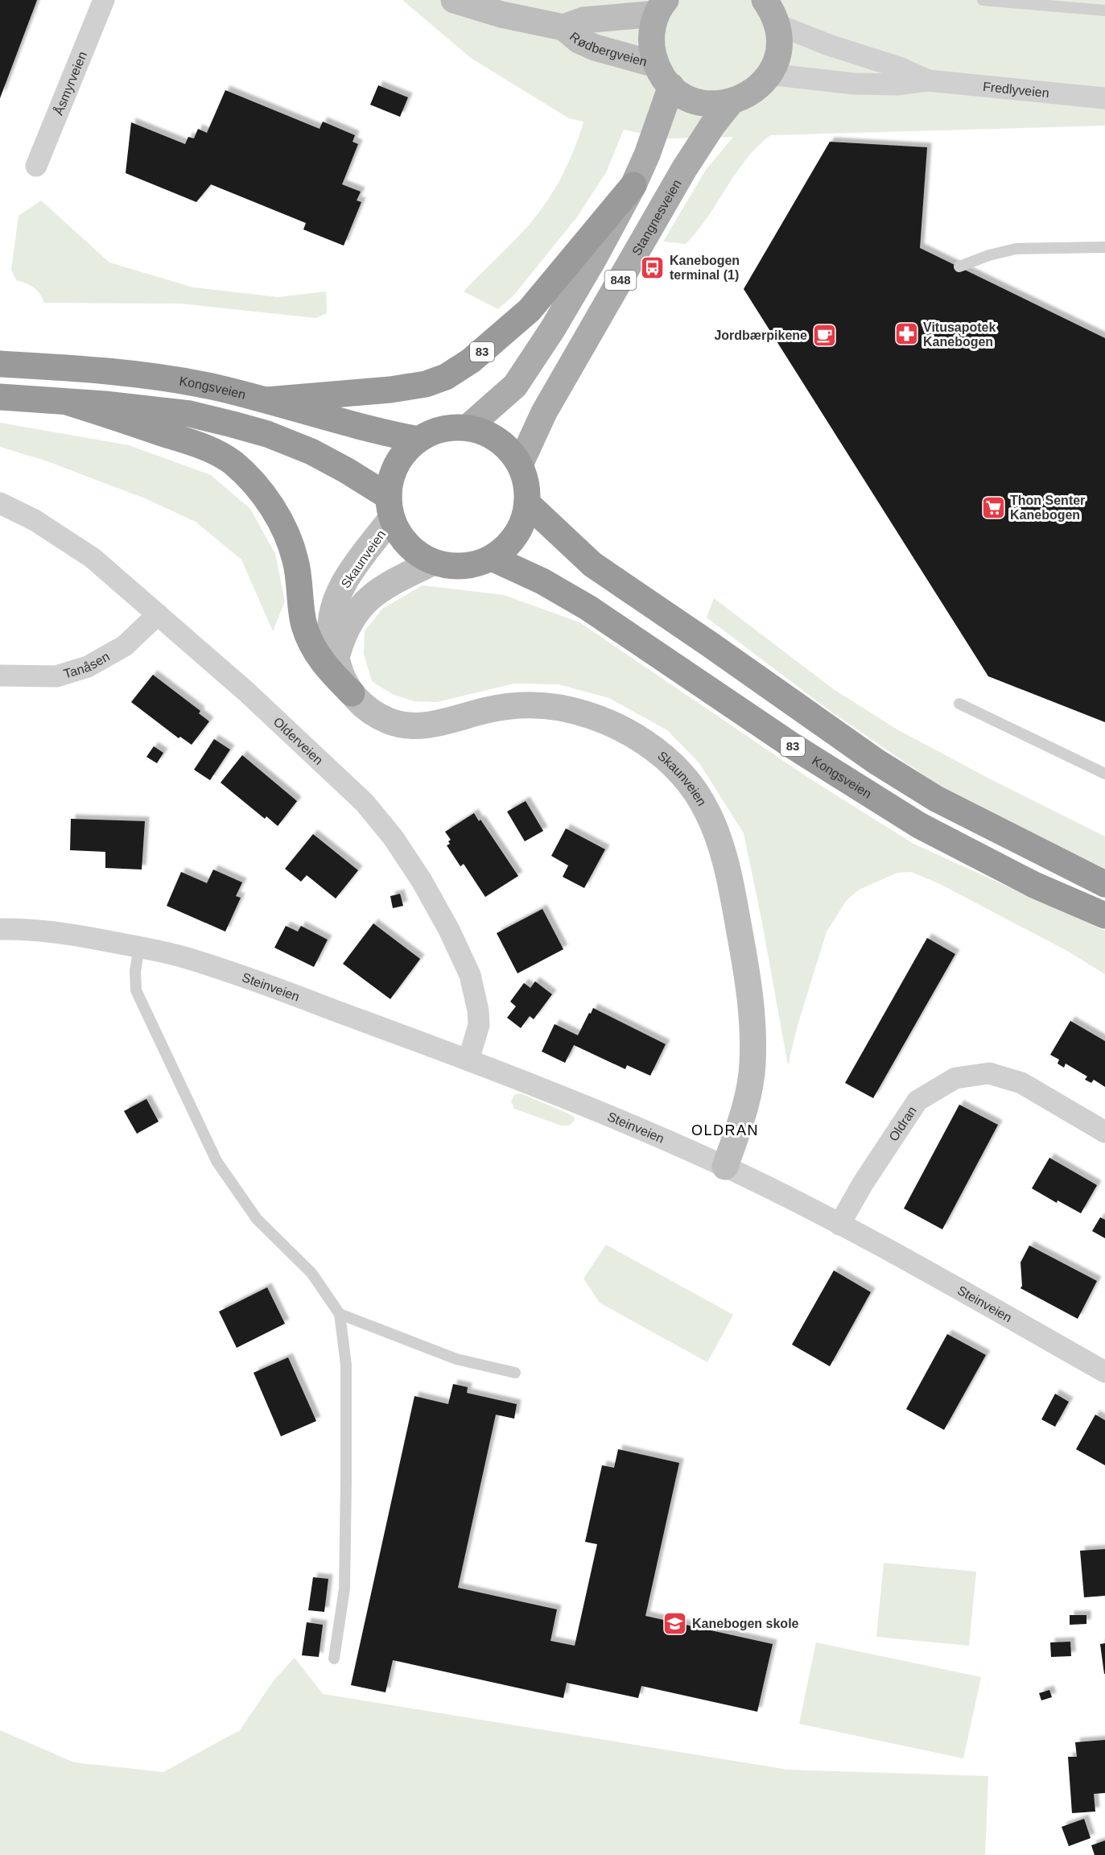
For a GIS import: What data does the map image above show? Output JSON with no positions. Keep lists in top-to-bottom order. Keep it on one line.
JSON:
{"streets":{"highway":["83","Kongsveien"],"main road":["Stangnesveien","848"],"street":["Rødbergveien","Åsmyrveien","Fredlyveien","Skaunveien","Tanåsen","Olderveien","Steinveien","Oldran"]},"crossings":[["Rødbergveien","Stangnesveien"],["Fredlyveien","Stangnesveien"],["Stangnesveien","848"],["Stangnesveien","Kongsveien"],["Stangnesveien","Skaunveien"],["848","83"],["848","Kongsveien"],["848","Skaunveien"],["83","Kongsveien"],["Kongsveien","Skaunveien"],["Skaunveien","Steinveien"],["Tanåsen","Olderveien"],["Olderveien","Steinveien"],["Steinveien","Oldran"]],"districts":["OLDRAN"],"places":{"bus stop":["Kanebogen terminal (1)"],"pharmacy":["Vitusapotek Kanebogen"],"cafe":["Jordbærpikene"],"supermarket":["Thon Senter Kanebogen"],"school or university":["Kanebogen skole"]}}
